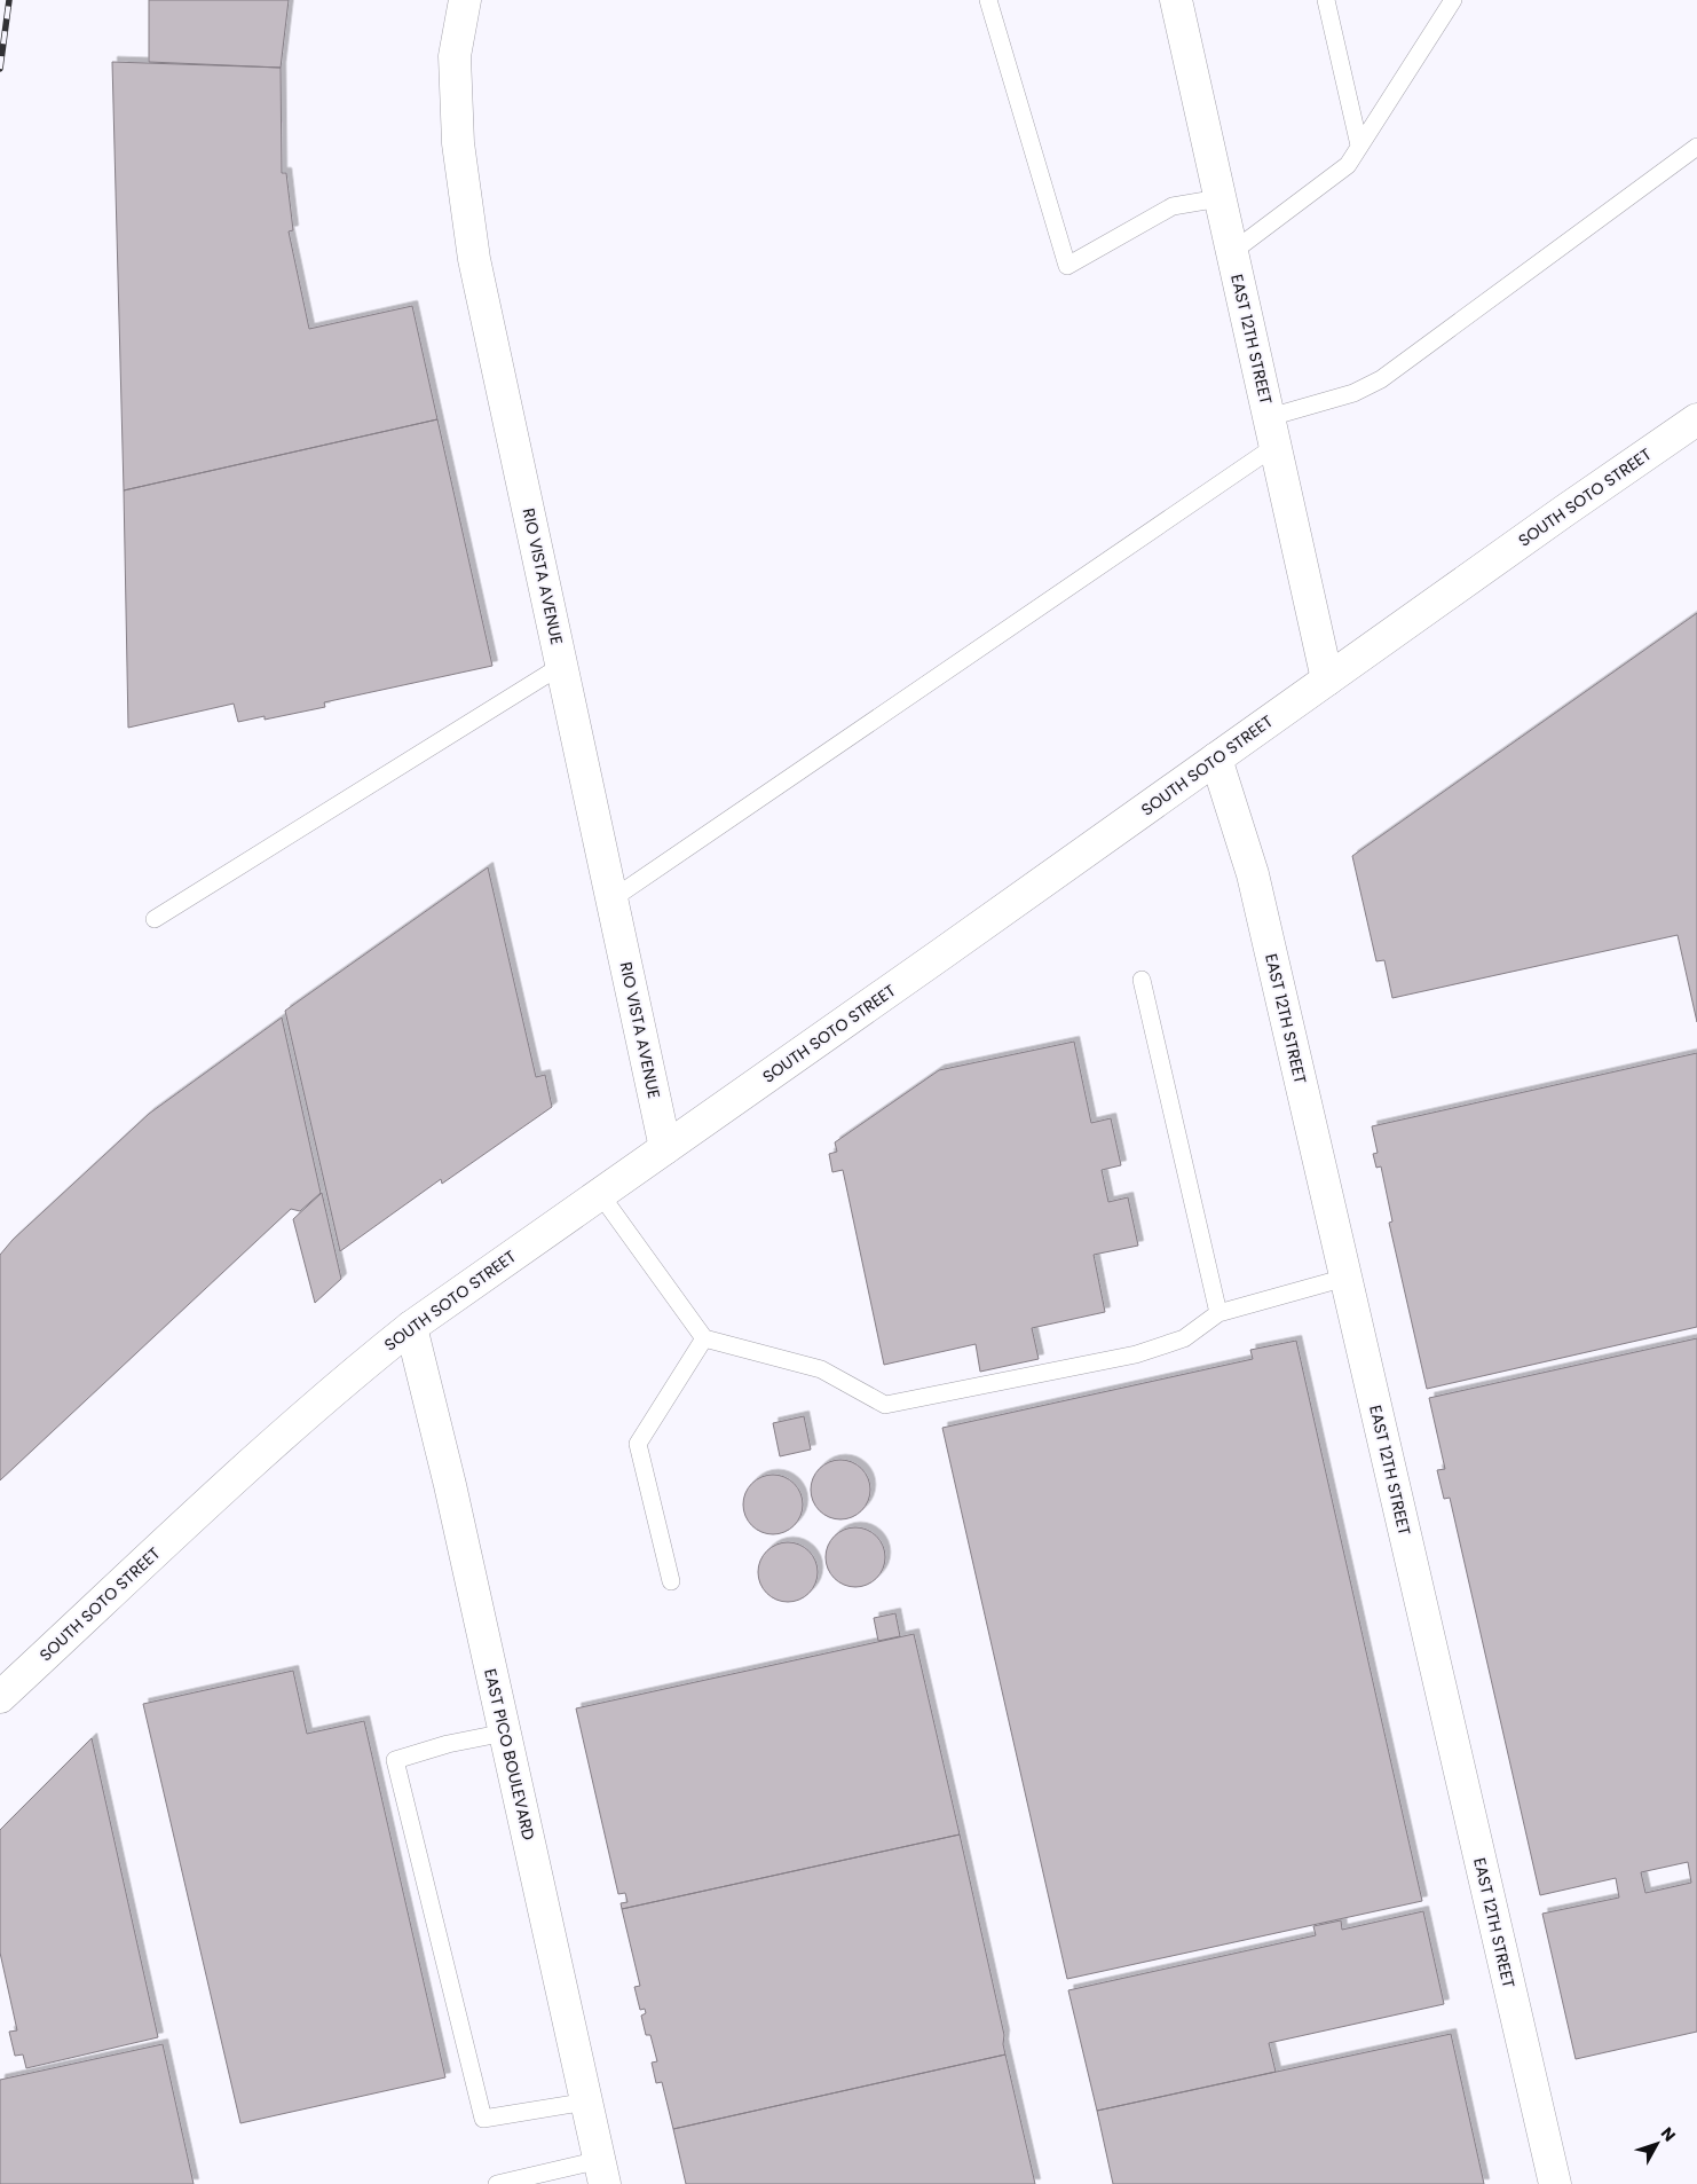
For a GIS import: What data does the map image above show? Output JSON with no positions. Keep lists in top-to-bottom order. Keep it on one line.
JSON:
{"streets":{"street":["EAST 12TH STREET","SOUTH SOTO STREET","RIO VISTA AVENUE","EAST PICO BOULEVARD"]},"crossings":[["EAST 12TH STREET","SOUTH SOTO STREET"],["SOUTH SOTO STREET","RIO VISTA AVENUE"],["SOUTH SOTO STREET","EAST PICO BOULEVARD"]],"north":"top right"}
